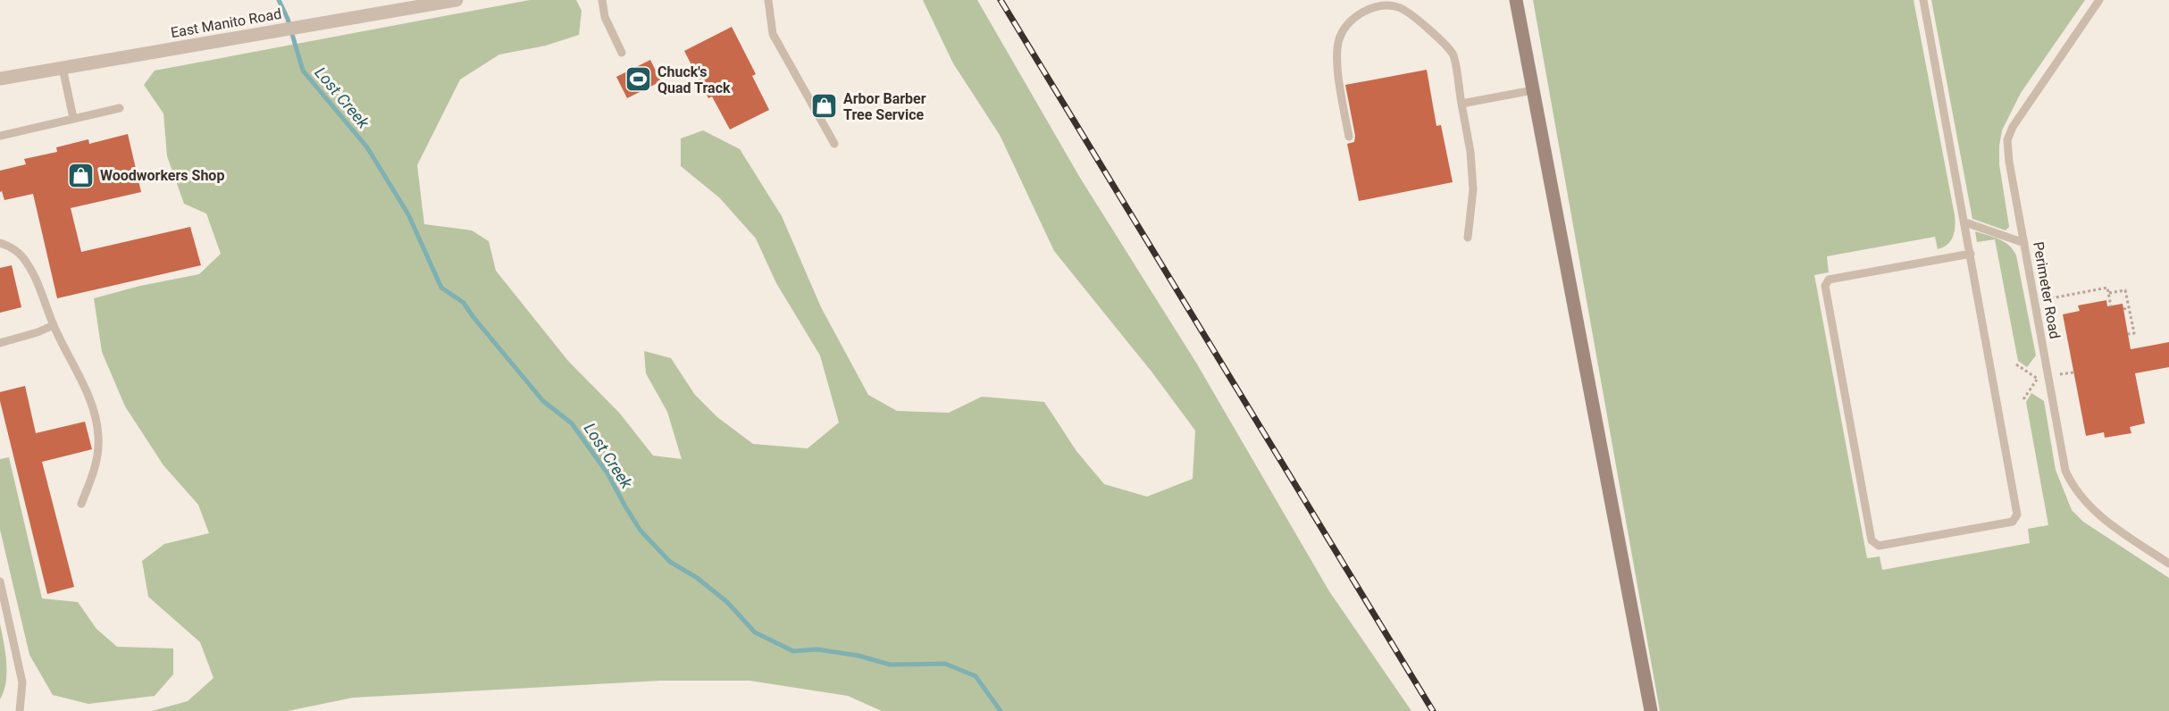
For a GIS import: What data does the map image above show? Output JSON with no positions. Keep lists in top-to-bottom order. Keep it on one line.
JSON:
{"streets":{"street":["East Manito Road"],"lane":["Perimeter Road"]},"water":["Lost Creek"],"places":{"sports":["Chuck's Quad Track"],"shop":["Arbor Barber Tree Service","Woodworkers Shop"]}}
